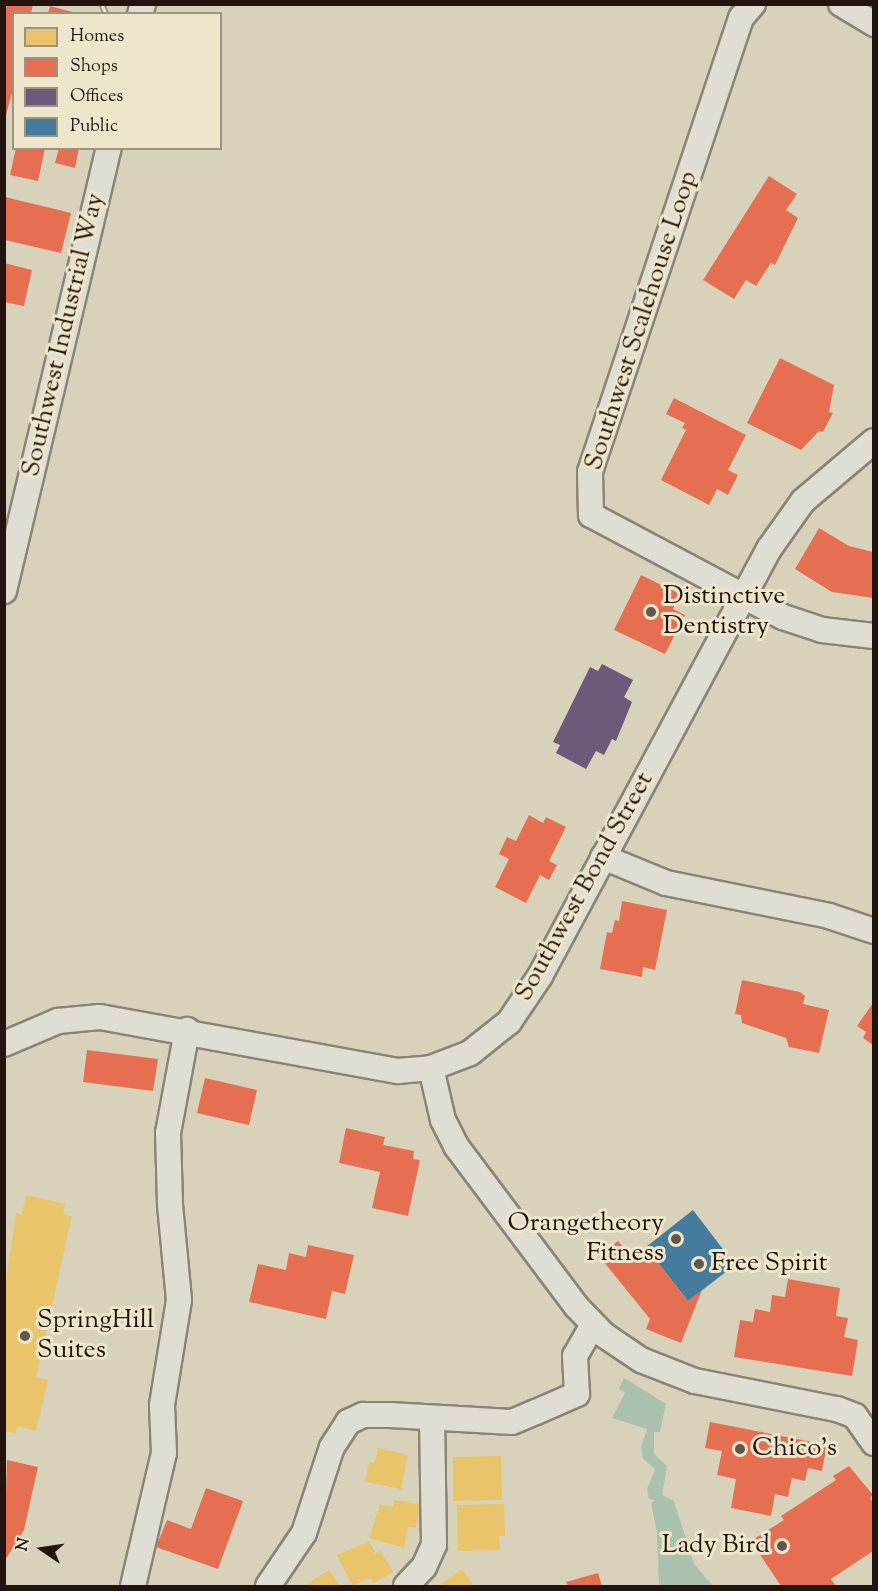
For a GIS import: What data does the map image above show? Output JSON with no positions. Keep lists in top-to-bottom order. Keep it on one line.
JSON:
{"streets":{"street":["Southwest Scalehouse Loop","Southwest Industrial Way","Southwest Bond Street"]},"crossings":[["Southwest Scalehouse Loop","Southwest Bond Street"]],"places":["Distinctive Dentistry","Orangetheory Fitness","Free Spirit","SpringHill Suites","Chico's","Lady Bird"],"legend":["Homes","Shops","Offices","Public"],"north":"left"}
